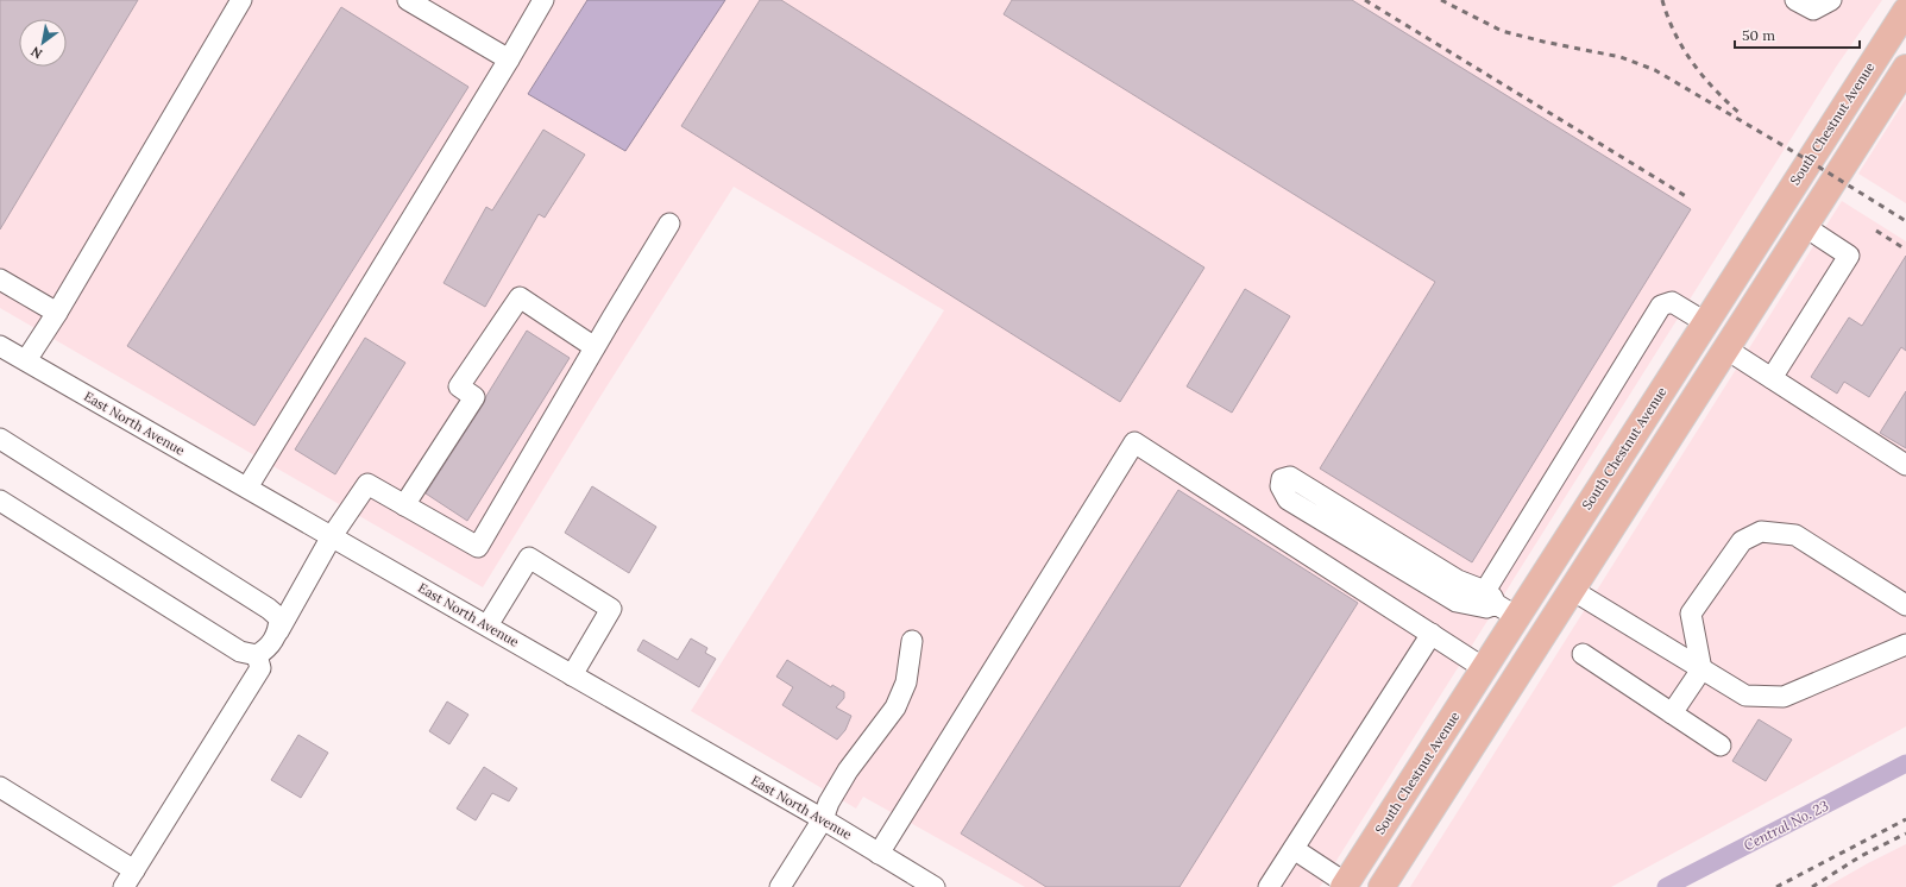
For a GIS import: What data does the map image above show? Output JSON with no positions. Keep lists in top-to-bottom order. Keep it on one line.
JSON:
{"streets":{"main road":["South Chestnut Avenue"],"street":["East North Avenue"]},"water":["Central No. 23"],"scale_bar":"50 m","north":"bottom left"}
